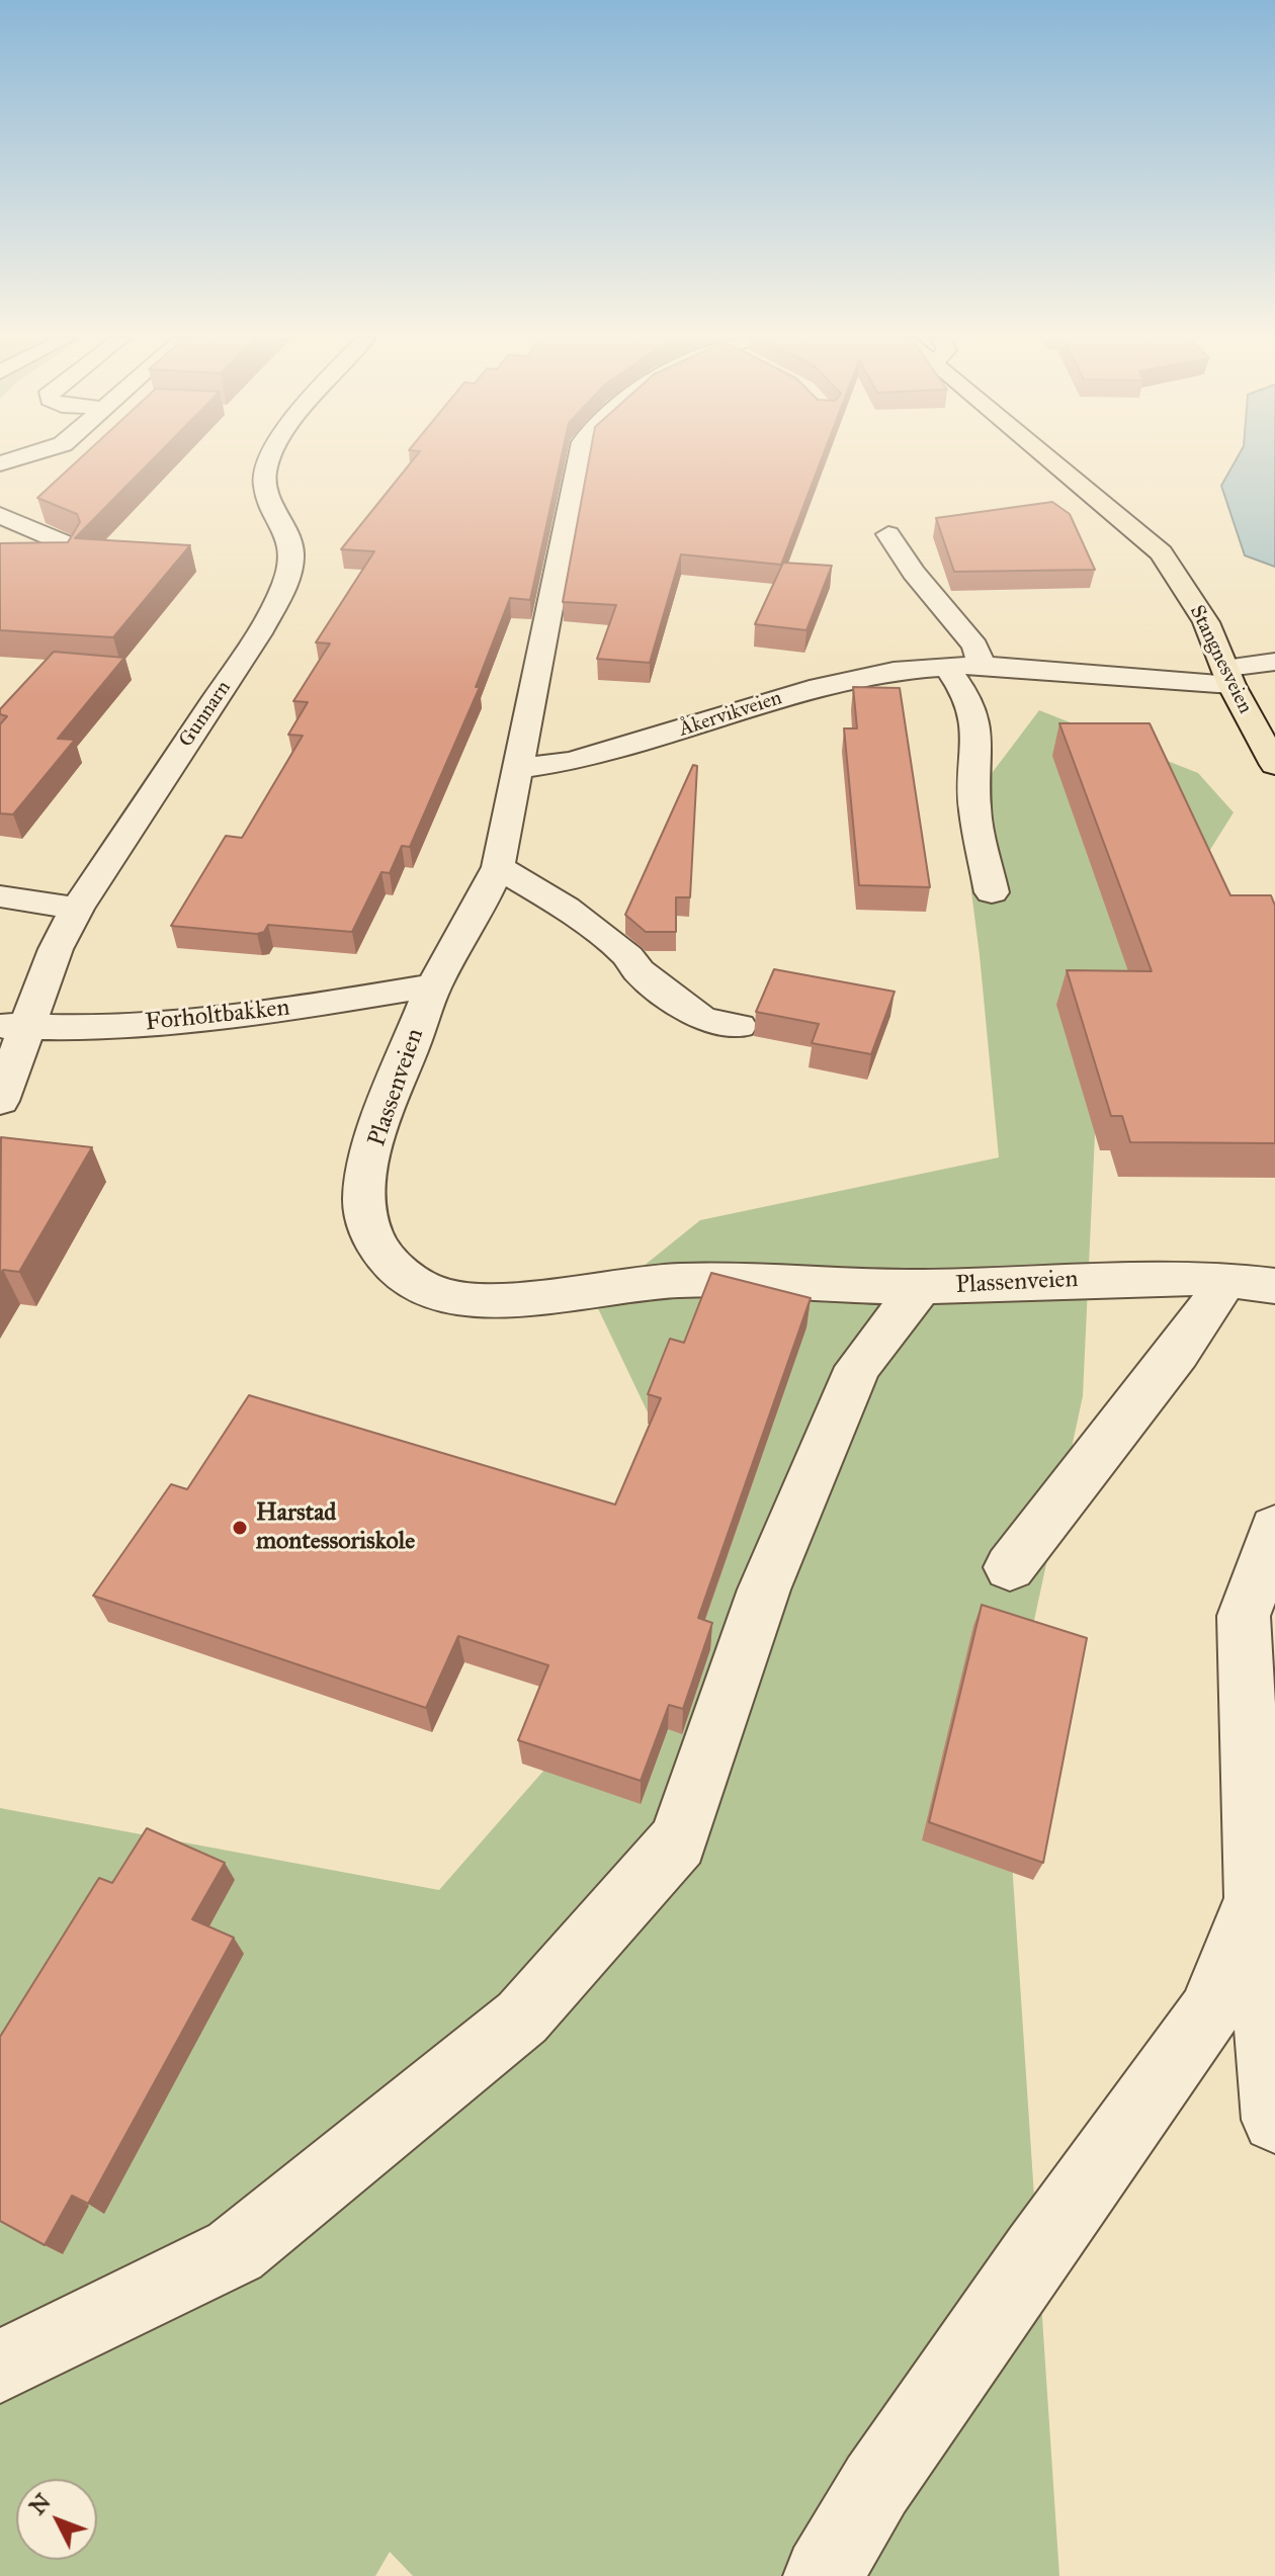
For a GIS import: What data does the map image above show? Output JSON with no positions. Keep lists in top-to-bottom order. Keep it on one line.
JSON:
{"streets":{"main road":["Stangnesveien"],"street":["Gunnarn","Åkervikveien","Forholtbakken","Plassenveien"]},"crossings":[["Stangnesveien","Åkervikveien"],["Gunnarn","Forholtbakken"],["Åkervikveien","Plassenveien"],["Forholtbakken","Plassenveien"]],"places":["Harstad montessoriskole"],"north":"top left"}
